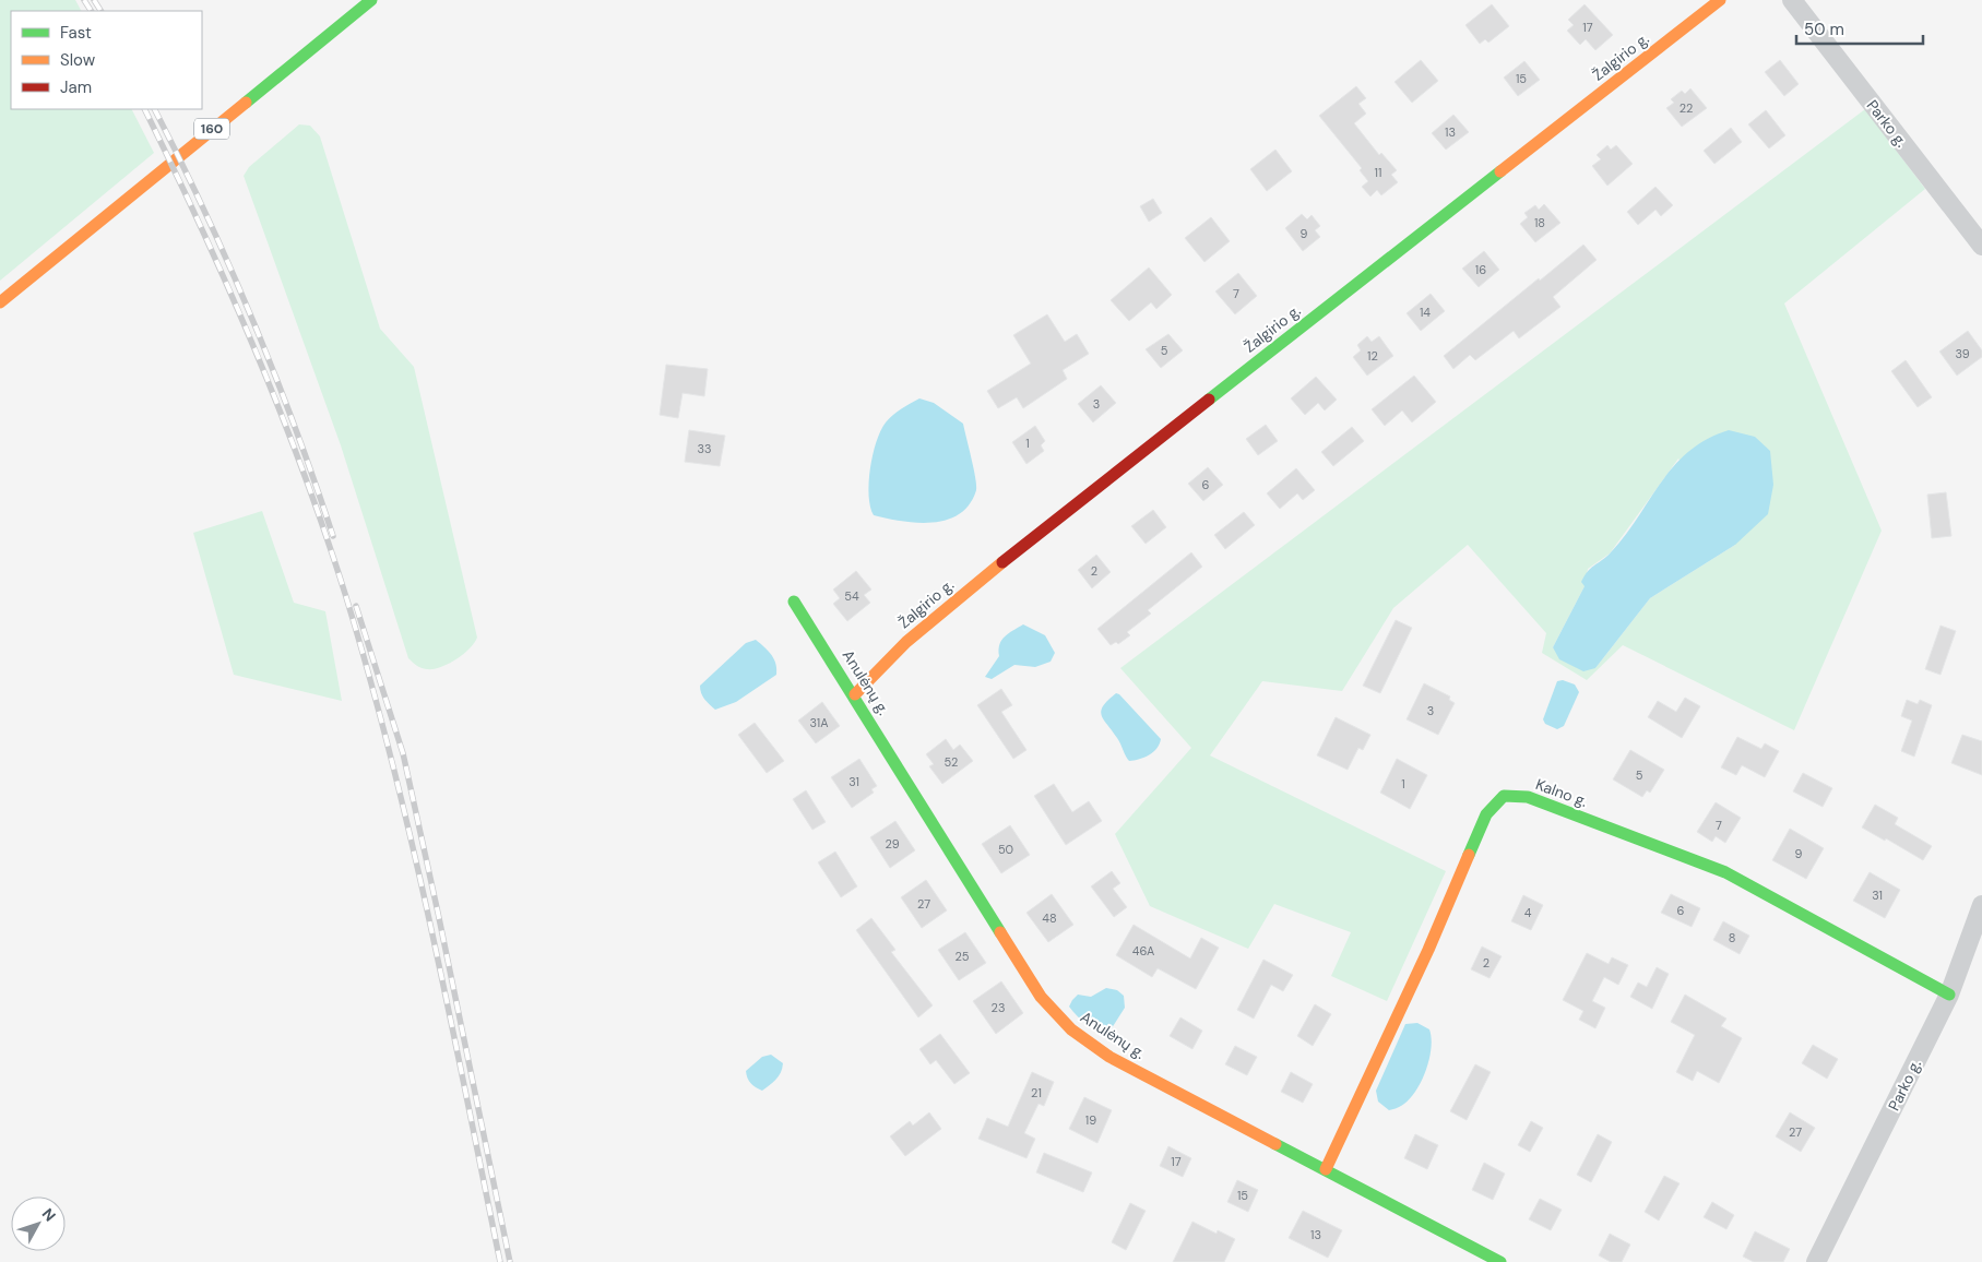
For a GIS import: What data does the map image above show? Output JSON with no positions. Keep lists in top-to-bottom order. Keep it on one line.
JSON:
{"streets":{"street":["Žalgirio g.","Parko g.","160","Anulėnų g.","Kalno g."]},"crossings":[["Žalgirio g.","Anulėnų g."],["Parko g.","Kalno g."],["Anulėnų g.","Kalno g."]],"house_numbers":["17","15","22","13","11","18","9","16","7","14","5","39","12","3","1","33","6","2","54","3","31A","52","5","31","1","7","29","50","9","31","27","6","4","48","8","46A","25","2","23","21","19","27","17","15","13"],"legend":["Fast","Slow","Jam"],"scale_bar":"50 m","north":"top right"}
